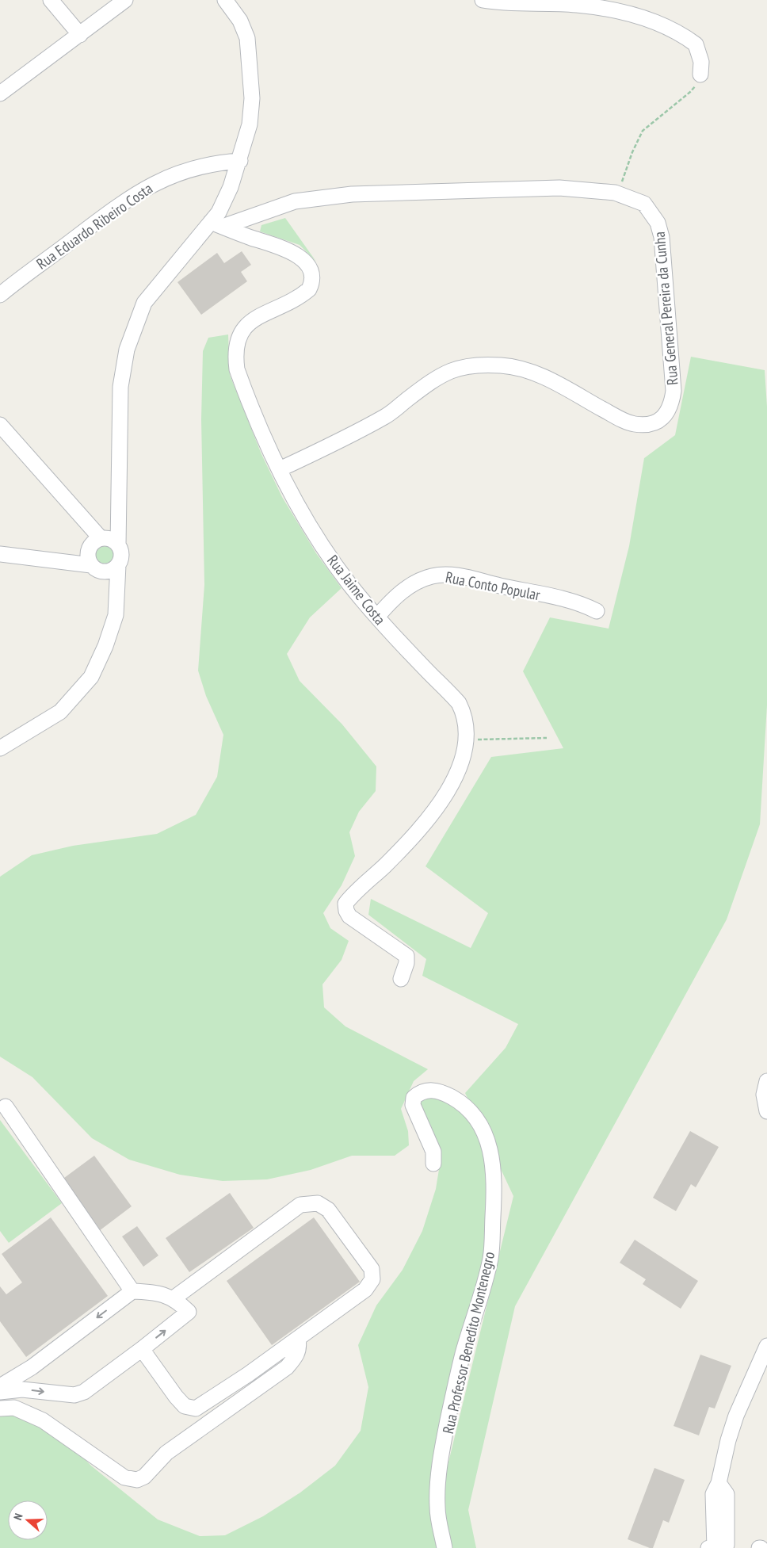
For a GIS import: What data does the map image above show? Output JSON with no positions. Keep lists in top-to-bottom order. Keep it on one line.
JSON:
{"streets":{"street":["Rua Eduardo Ribeiro Costa","Rua General Pereira da Cunha","Rua Conto Popular","Rua Jaime Costa","Rua Professor Benedito Montenegro"]},"crossings":[["Rua General Pereira da Cunha","Rua Jaime Costa"],["Rua Conto Popular","Rua Jaime Costa"]],"north":"left"}
